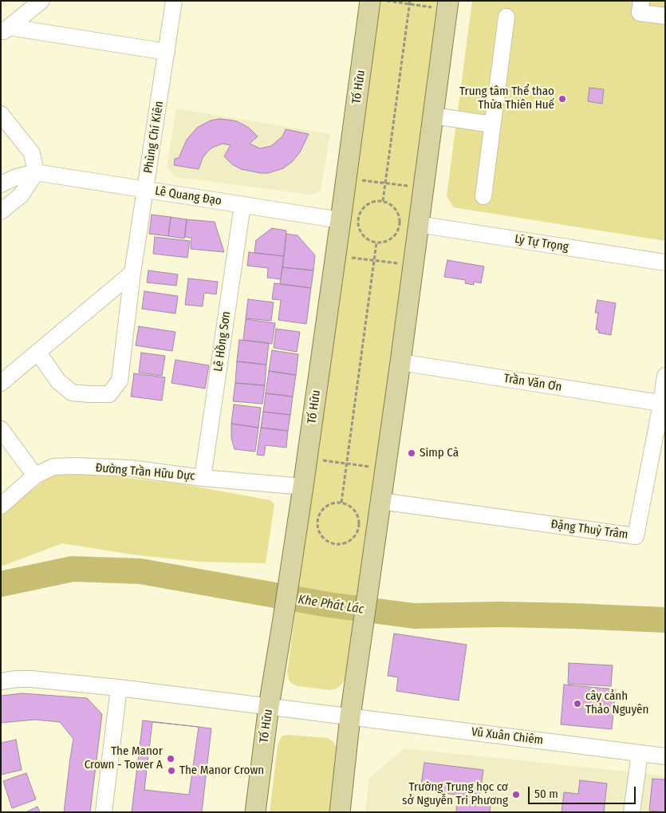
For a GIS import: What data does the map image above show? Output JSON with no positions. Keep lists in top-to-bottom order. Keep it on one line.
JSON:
{"streets":{"main road":["Tố Hữu"],"street":["Phùng Chí Kiên","Lê Quang Đạo","Lý Tự Trọng","Lê Hồng Sơn","Trần Văn Ơn","Đường Trần Hữu Dực","Đặng Thuỳ Trâm","Vũ Xuân Chiêm"]},"crossings":[["Tố Hữu","Lê Quang Đạo"],["Tố Hữu","Đường Trần Hữu Dực"],["Tố Hữu","Vũ Xuân Chiêm"],["Phùng Chí Kiên","Lê Quang Đạo"],["Lê Quang Đạo","Lê Hồng Sơn"],["Lê Hồng Sơn","Đường Trần Hữu Dực"],["Trần Văn Ơn","Đặng Thuỳ Trâm"]],"water":["Khe Phát Lác"],"places":["Trung tâm Thể thao Thừa Thiên Huế","Simp Cà","cây cảnh Thảo Nguyên","The Manor Crown - Tower A","The Manor Crown","Trường Trung học cơ sở Nguyễn Tri Phương"],"scale_bar":"50 m"}
